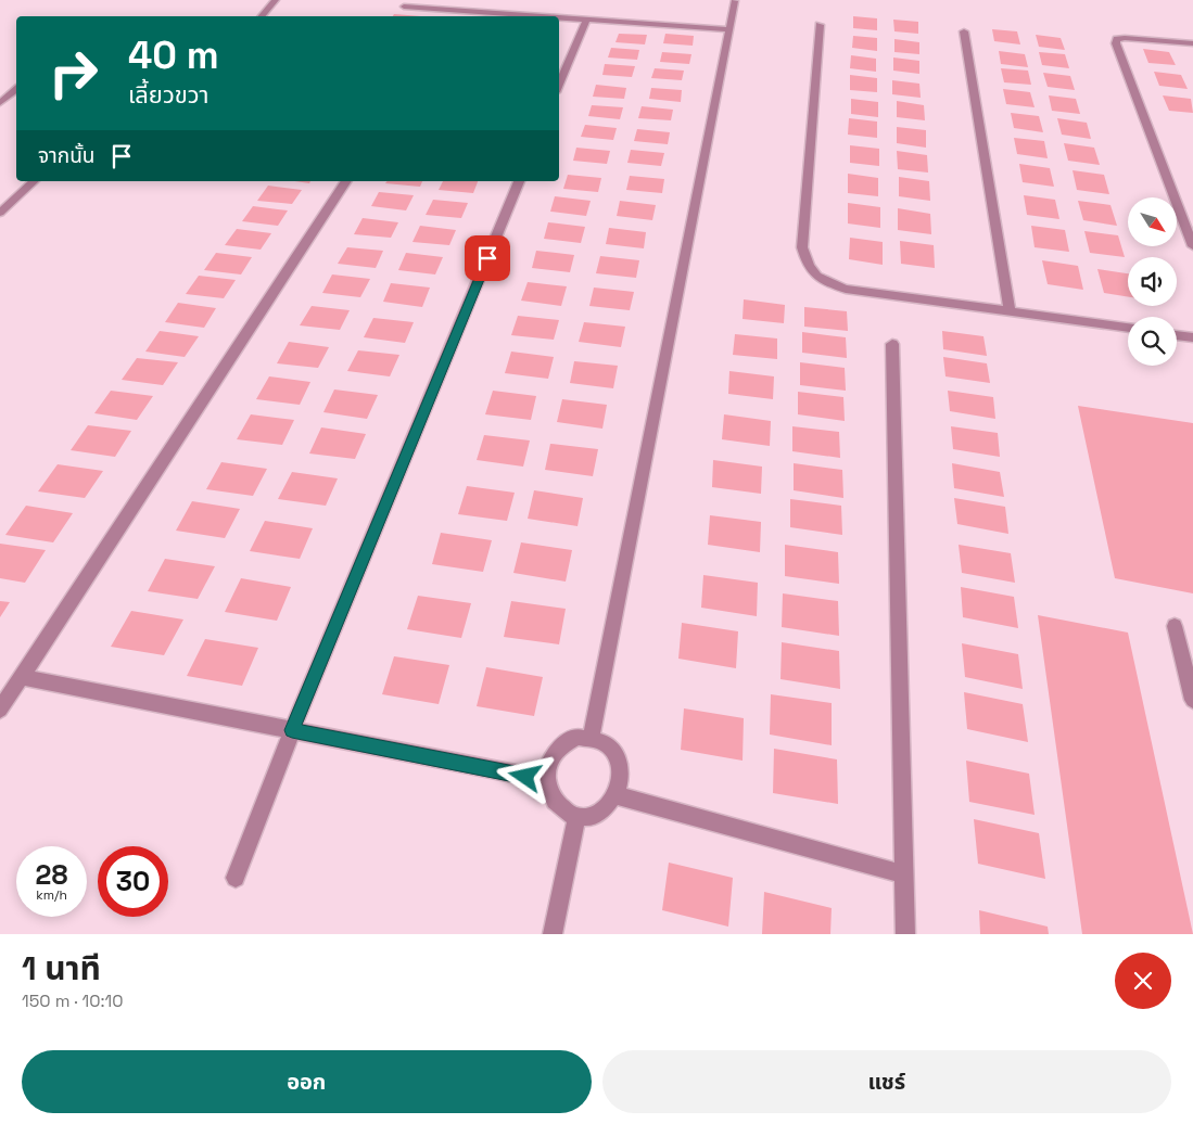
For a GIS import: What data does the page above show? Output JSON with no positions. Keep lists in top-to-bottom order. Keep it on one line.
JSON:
{"north":"bottom right","page":{"turn":["40 m","เลี้ยวขวา"],"then":"จากนั้น","speed":"28 km/h","limit":"30","heading":["1 นาที","150 m · 10:10"],"buttons":["ออก","แชร์"]}}
